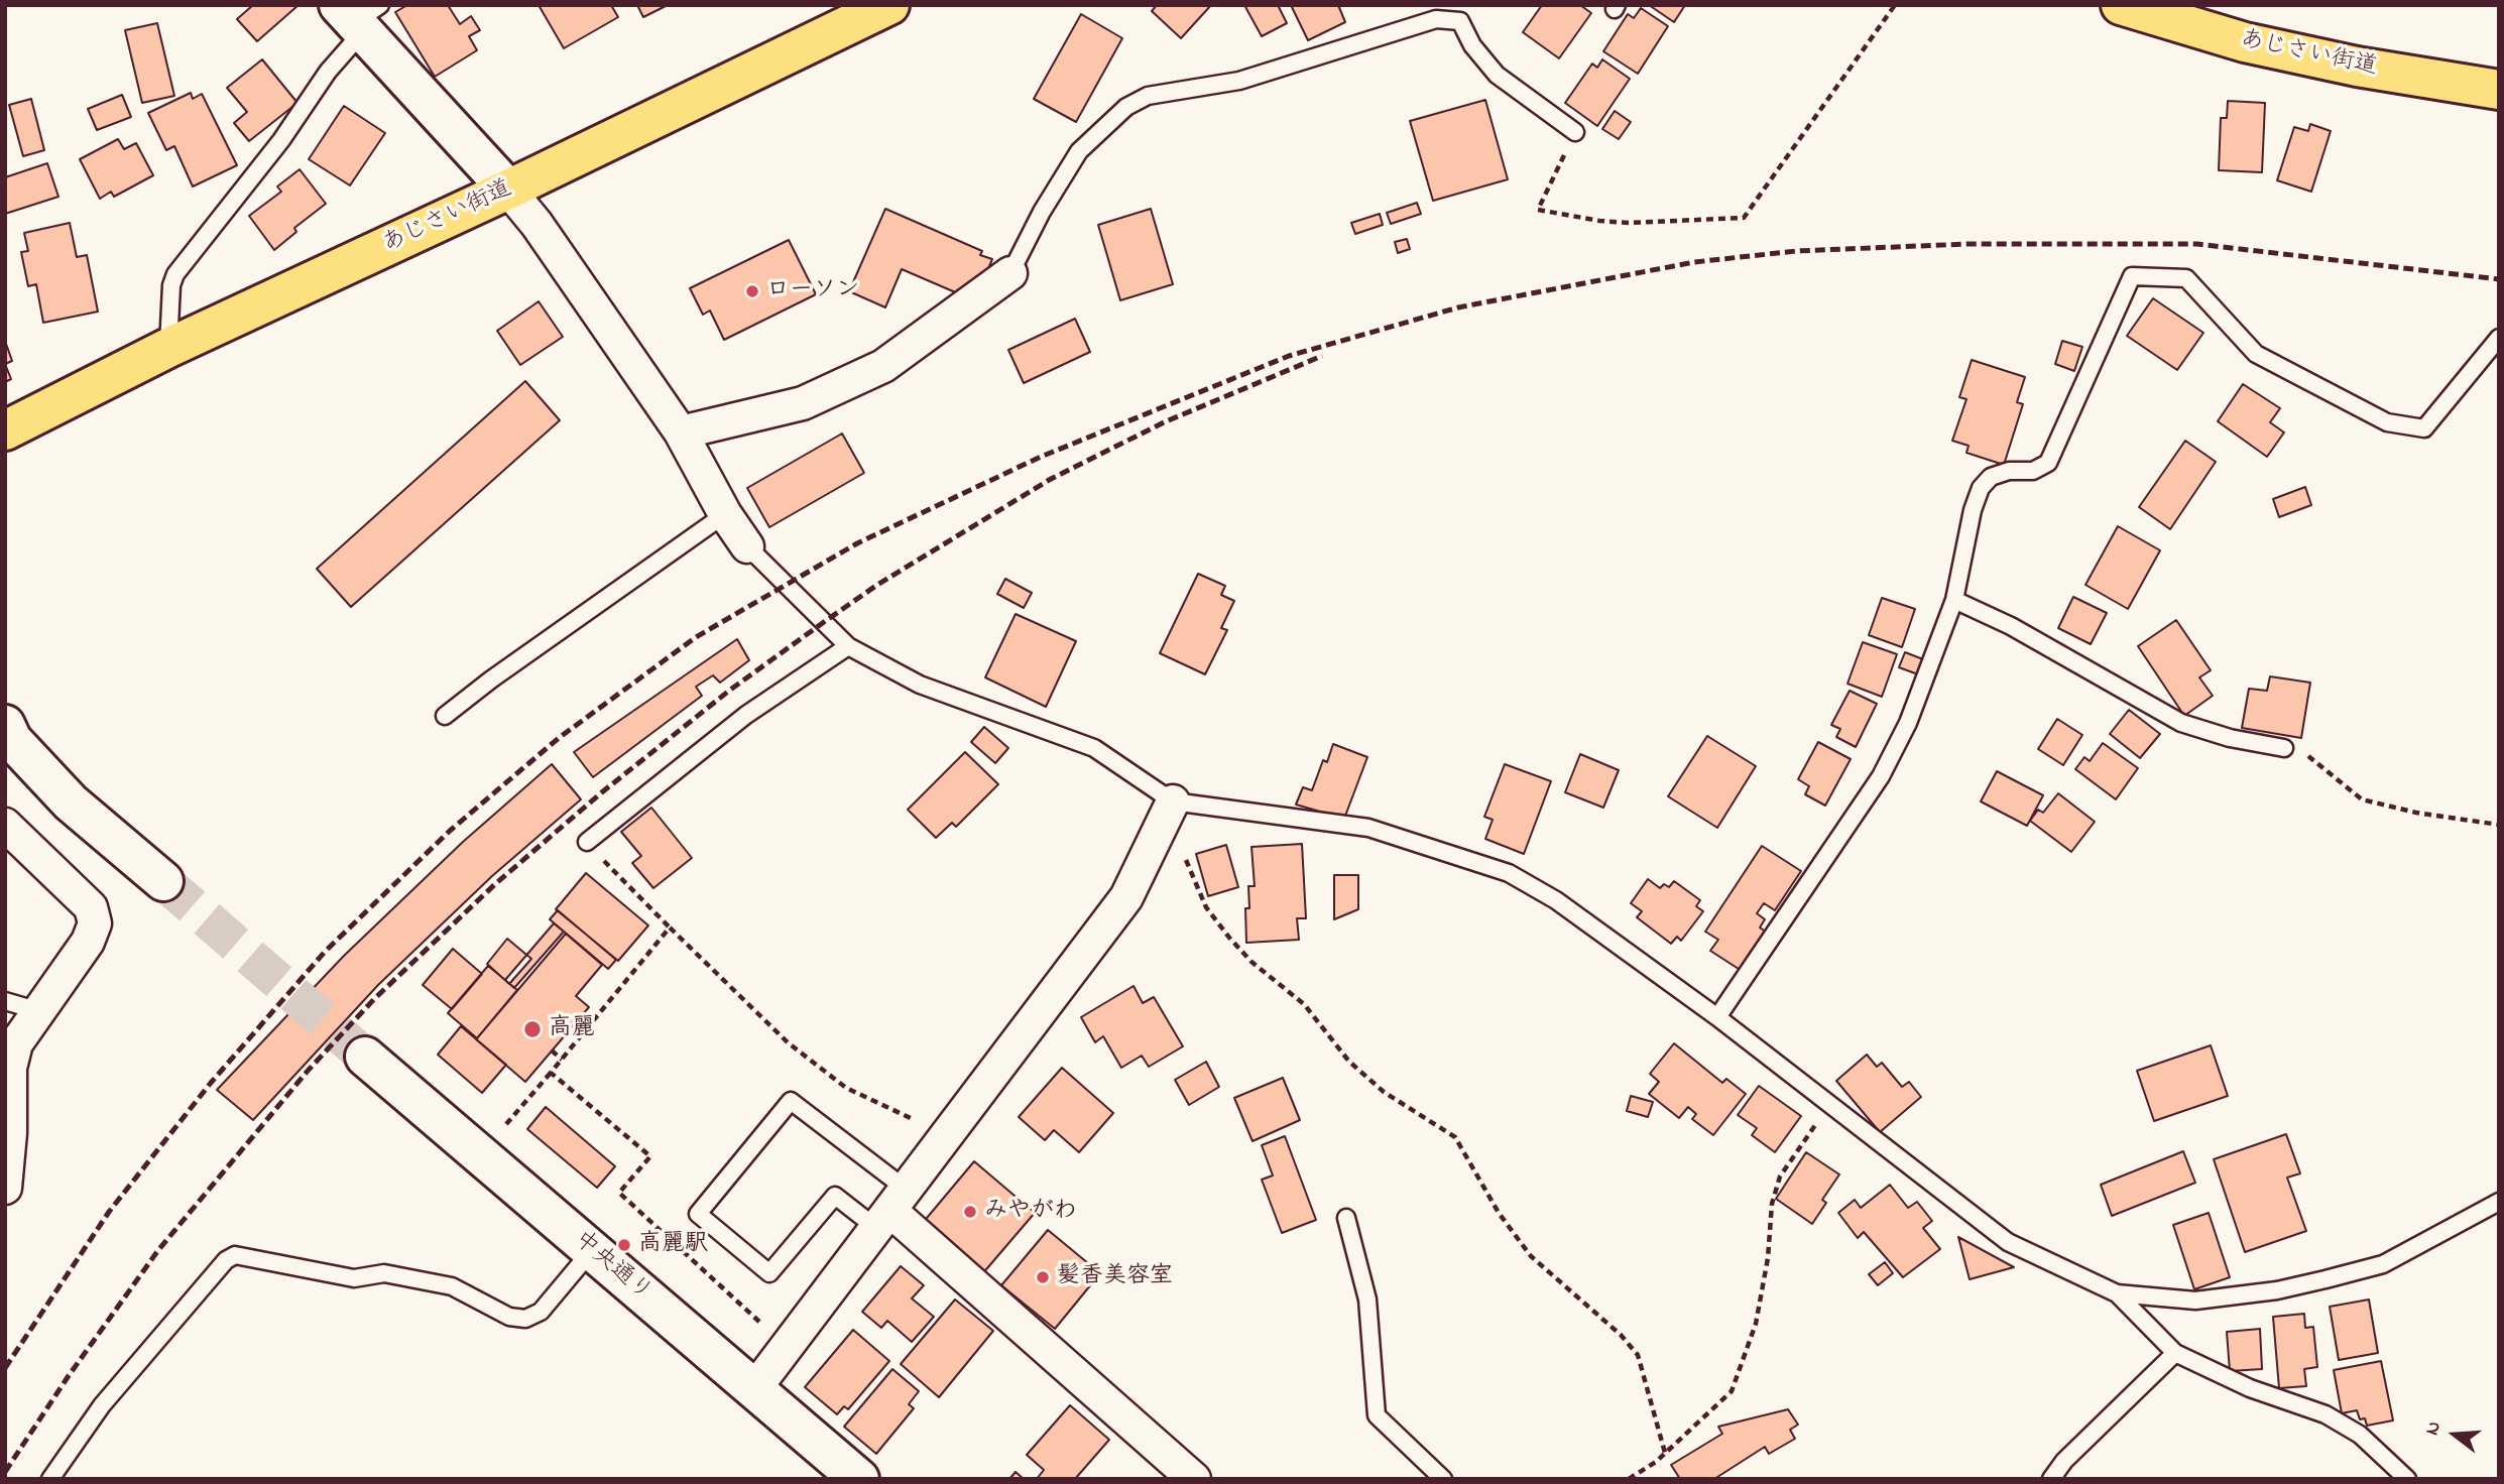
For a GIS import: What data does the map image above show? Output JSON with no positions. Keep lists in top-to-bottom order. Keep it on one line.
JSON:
{"streets":{"highway":["あじさい街道"],"street":["中央通り"]},"places":["ローソン","高麗","みやがわ","高麗駅","髪香美容室"],"north":"left"}
